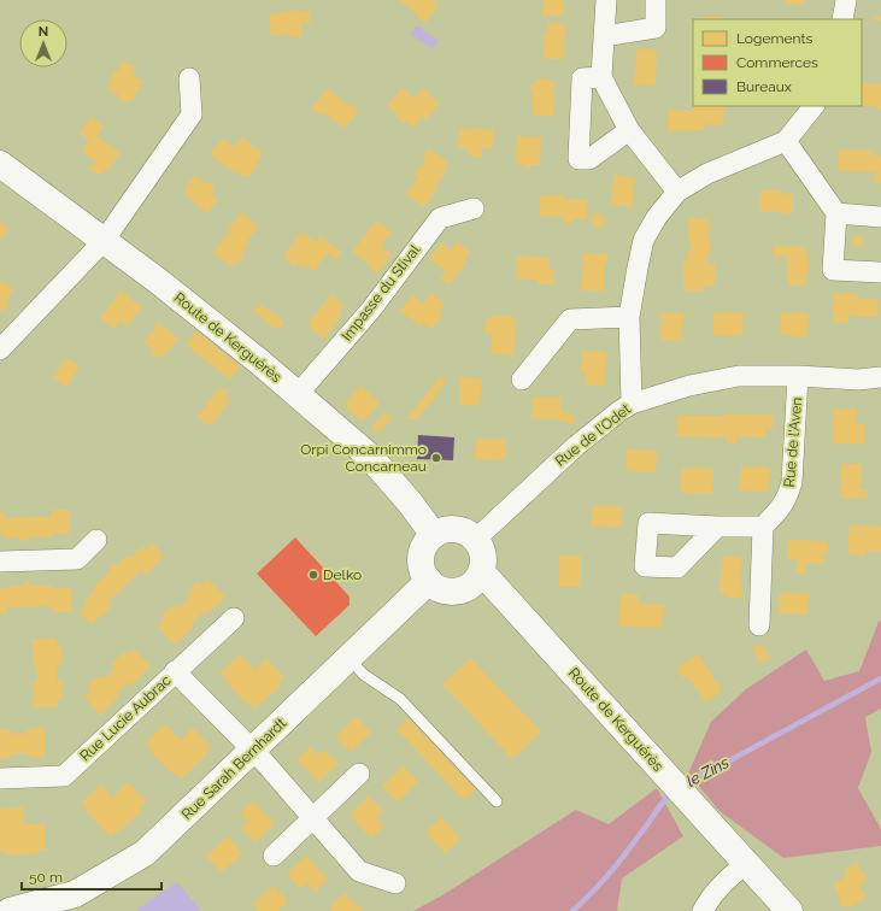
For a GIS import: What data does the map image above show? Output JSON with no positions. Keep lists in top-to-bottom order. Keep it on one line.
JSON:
{"streets":{"street":["Impasse du Stival","Route de Kerguérès","Rue de l'Odet","Rue de l'Aven","Rue Lucie Aubrac","Rue Sarah Bernhardt"]},"crossings":[["Impasse du Stival","Route de Kerguérès"],["Route de Kerguérès","Rue de l'Odet"],["Route de Kerguérès","Rue Sarah Bernhardt"],["Rue de l'Odet","Rue de l'Aven"],["Rue de l'Odet","Rue Sarah Bernhardt"]],"water":["le Zins"],"places":["Orpi Concarnimmo Concarneau","Delko"],"legend":["Logements","Commerces","Bureaux"],"scale_bar":"50 m","north":"top"}
